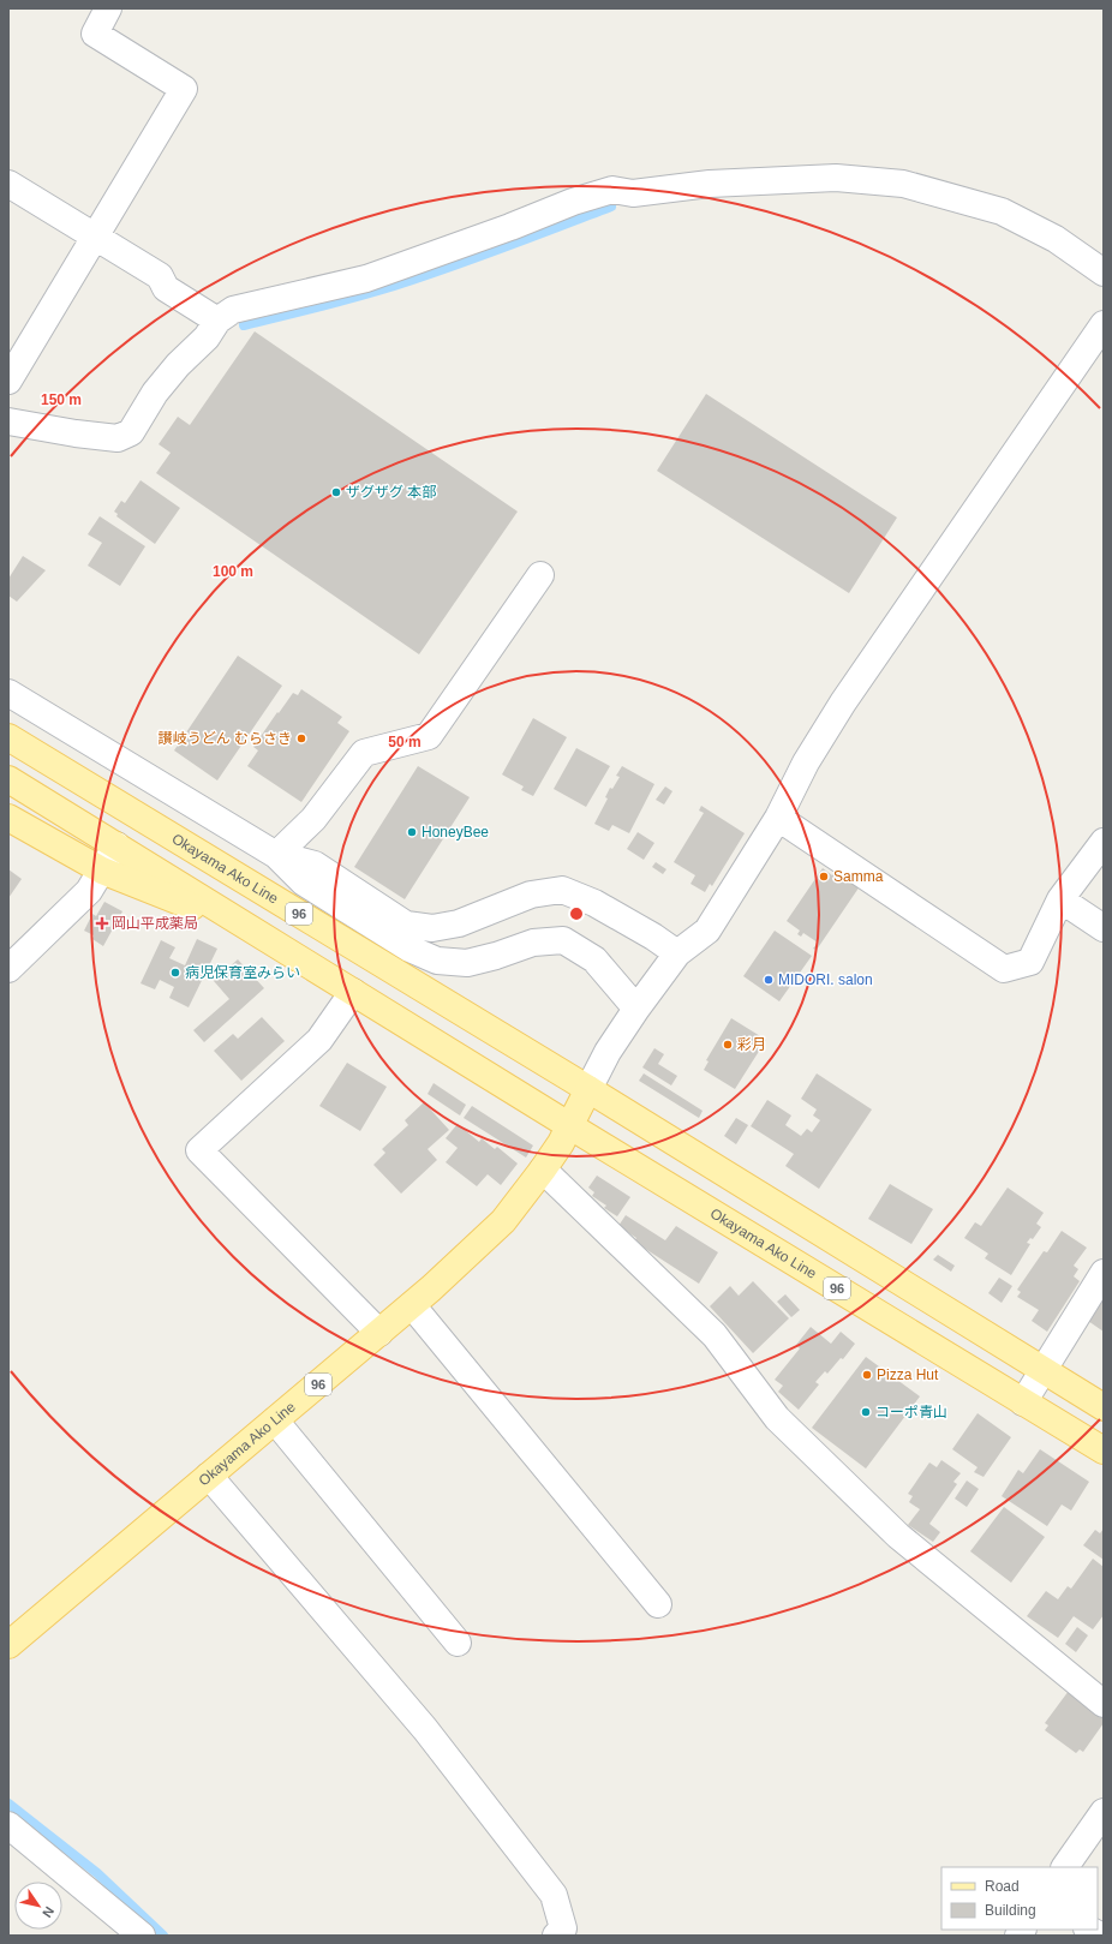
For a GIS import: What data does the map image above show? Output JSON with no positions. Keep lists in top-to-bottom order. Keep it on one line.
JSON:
{"streets":{"main road":["Okayama Ako Line","96"]},"places":{"other":["ザグザグ 本部","讃岐うどん むらさき","HoneyBee","Samma","病児保育室みらい","MIDORI. salon","彩月","Pizza Hut","コーポ青山"],"health":["岡山平成薬局"]},"legend":["Road","Building"],"north":"bottom right","rings":["150 m","100 m","50 m"]}
